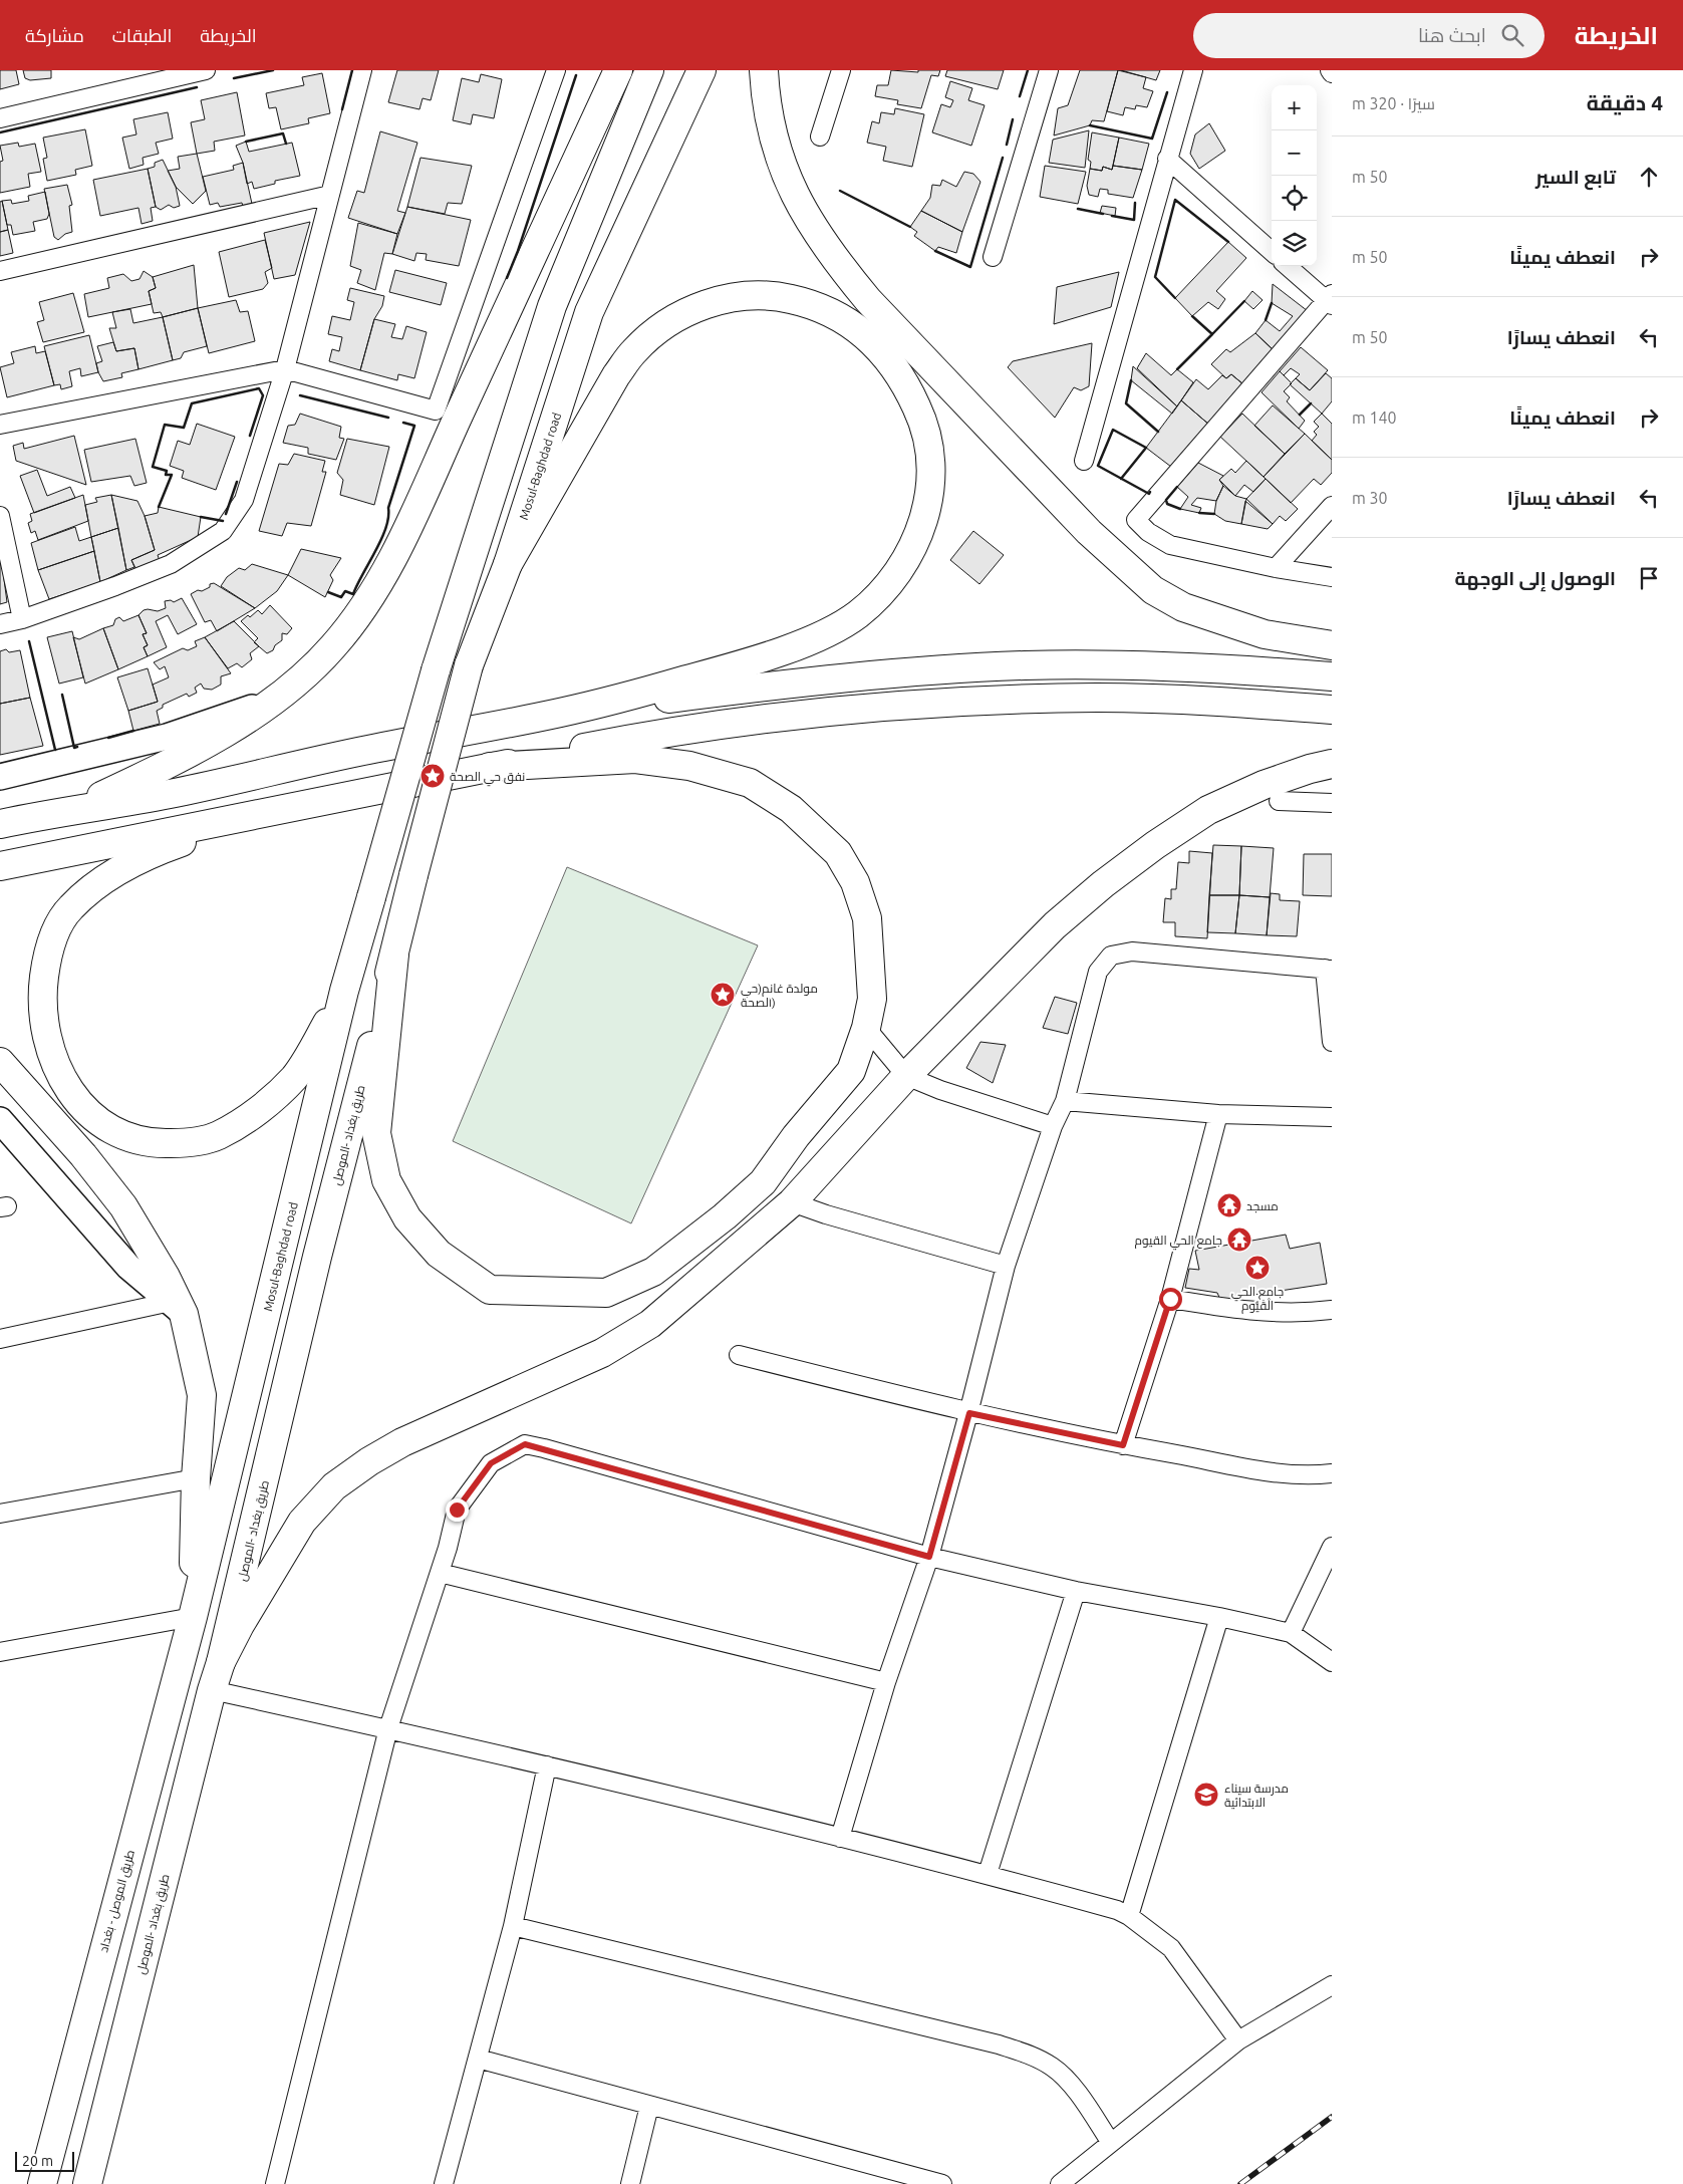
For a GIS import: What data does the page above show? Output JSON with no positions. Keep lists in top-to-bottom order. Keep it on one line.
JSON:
{"streets":{"highway":["Mosul-Baghdad road","طريق بغداد -الموصل","طريق الموصل - بغداد"]},"crossings":[["Mosul-Baghdad road","طريق بغداد -الموصل"],["Mosul-Baghdad road","طريق الموصل - بغداد"]],"places":{"place":["نفق حي الصحة","مولدة غانم(حي الصحة)","جامع الحي الْقَيُّوم"],"temple":["مسجد","جامع الحي القيوم"],"school or university":["مدرسة سيناء الابتدائية"]},"scale_bar":"20 m","page":{"header":"الخريطة","search":"ابحث هنا","nav":["الخريطة","الطبقات","مشاركة"],"heading":["4 دقيقة","سيرًا · 320 m"],"map_buttons":["+","−"],"list":[["تابع السير","50 m"],["انعطف يمينًا","50 m"],["انعطف يسارًا","50 m"],["انعطف يمينًا","140 m"],["انعطف يسارًا","30 m"],"الوصول إلى الوجهة"],"scale":"20 m"}}
